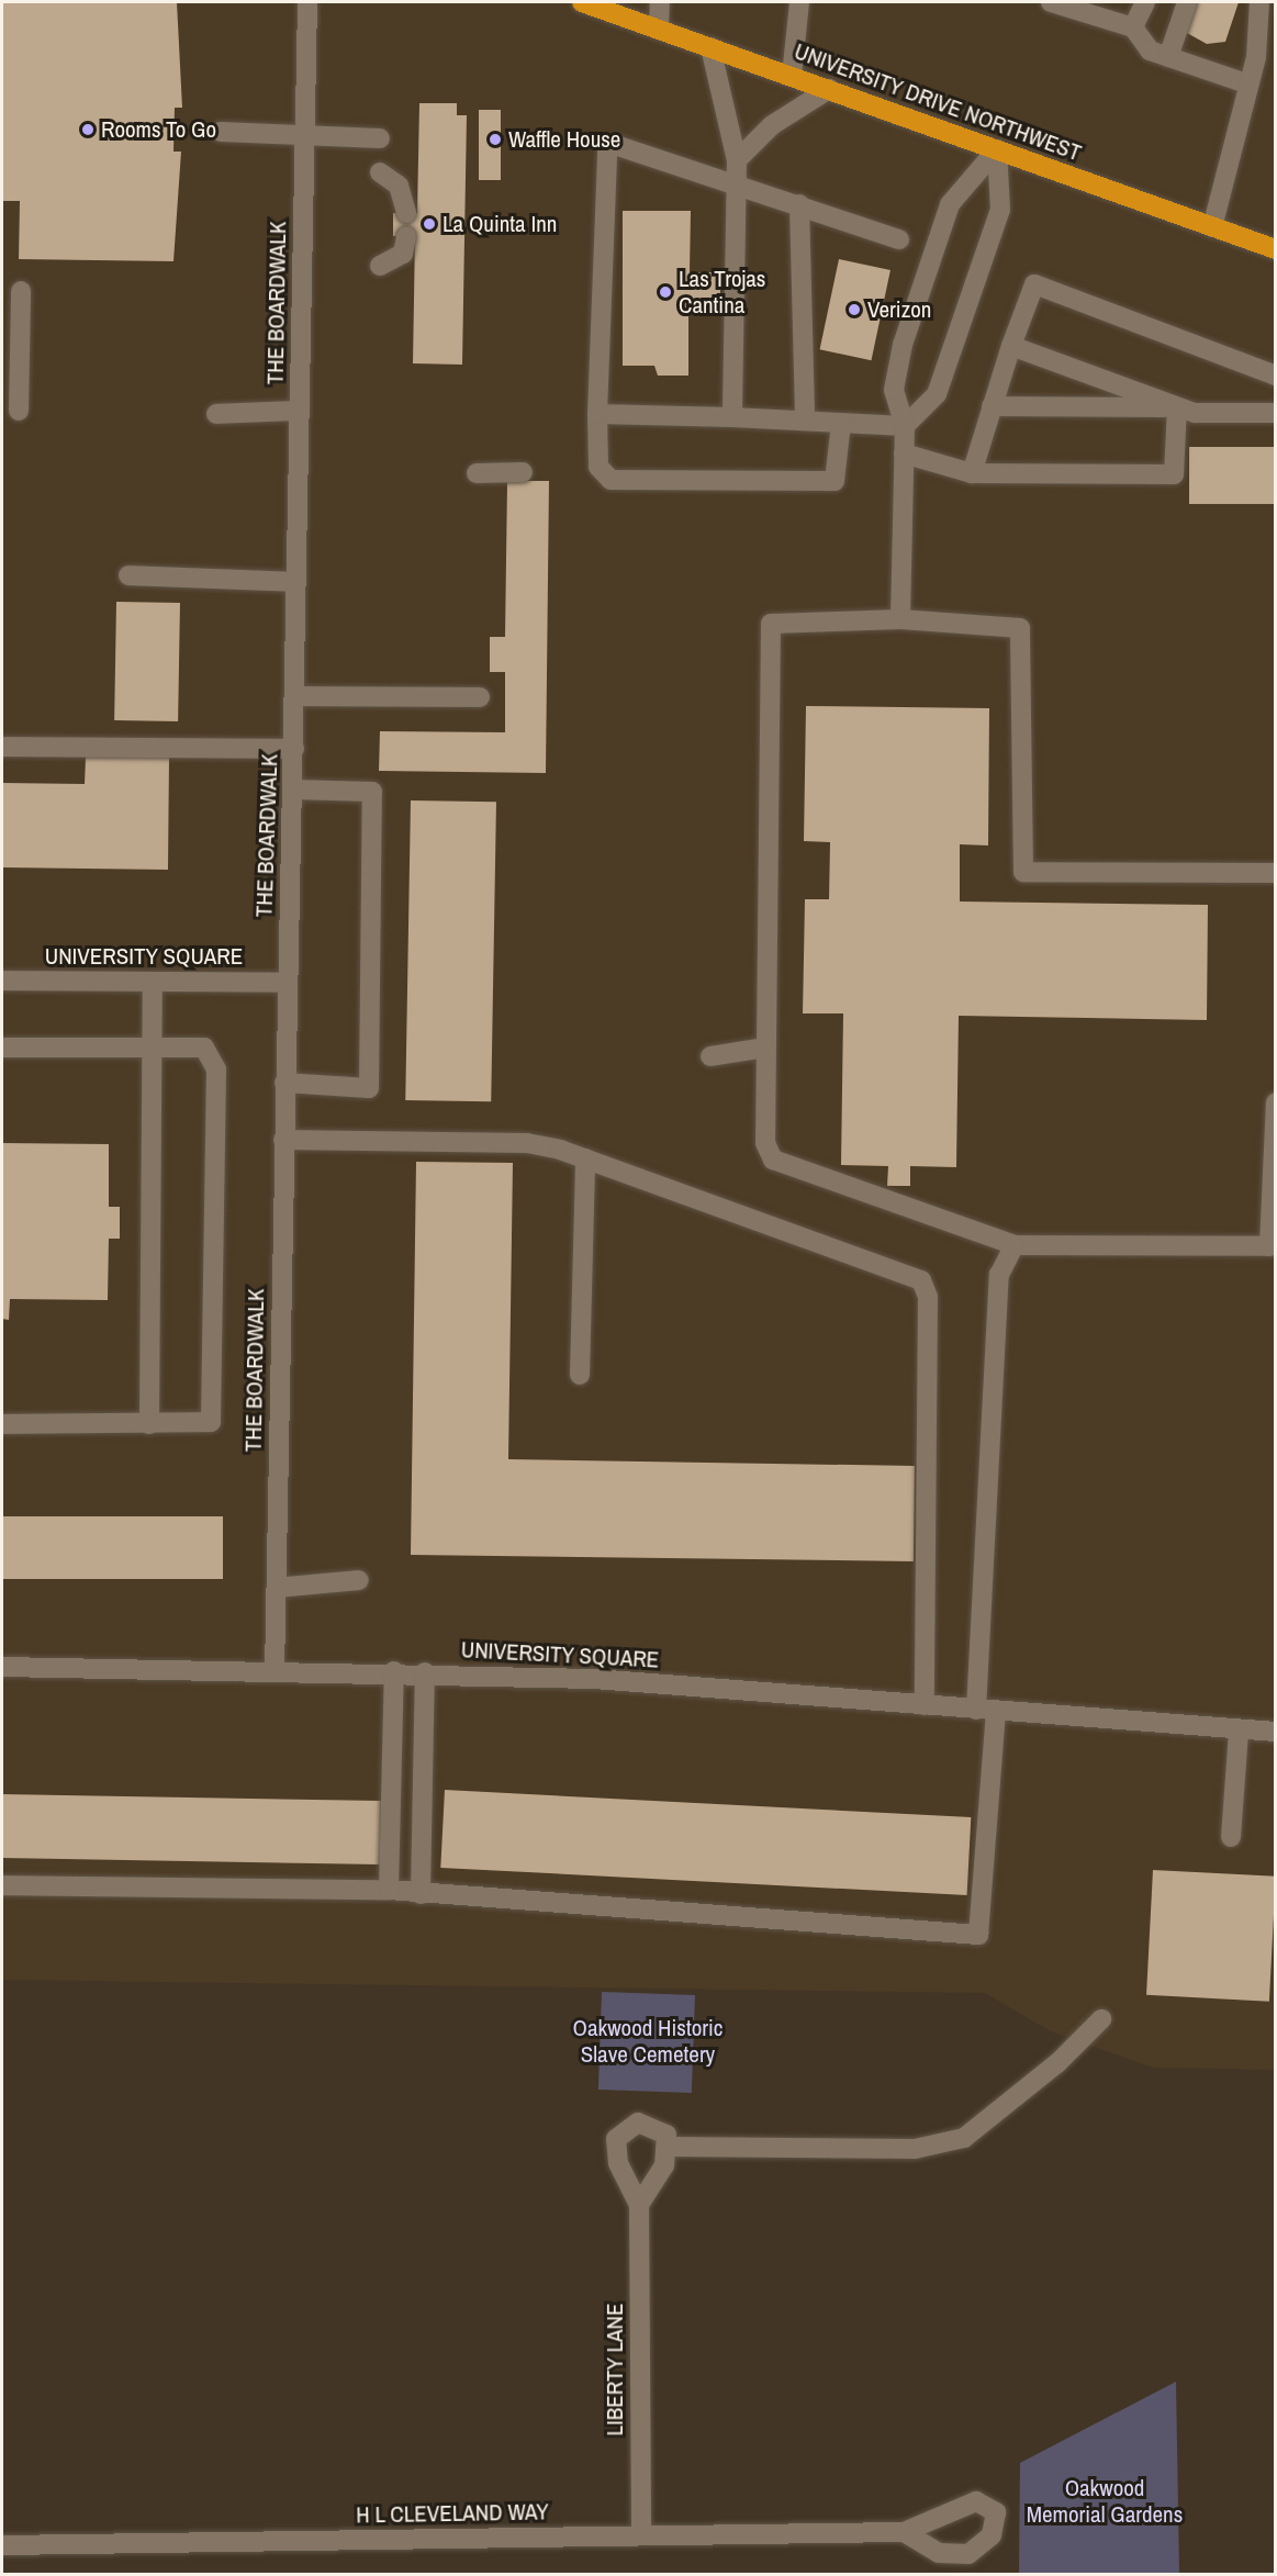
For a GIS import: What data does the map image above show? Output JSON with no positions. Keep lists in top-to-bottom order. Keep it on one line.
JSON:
{"streets":{"highway":["UNIVERSITY DRIVE NORTHWEST"],"street":["THE BOARDWALK","UNIVERSITY SQUARE","LIBERTY LANE","H L CLEVELAND WAY"]},"crossings":[["THE BOARDWALK","UNIVERSITY SQUARE"],["LIBERTY LANE","H L CLEVELAND WAY"]],"parks":["Oakwood Historic Slave Cemetery","Oakwood Memorial Gardens"],"places":["Rooms To Go","Waffle House","La Quinta Inn","Las Trojas Cantina","Verizon"]}
